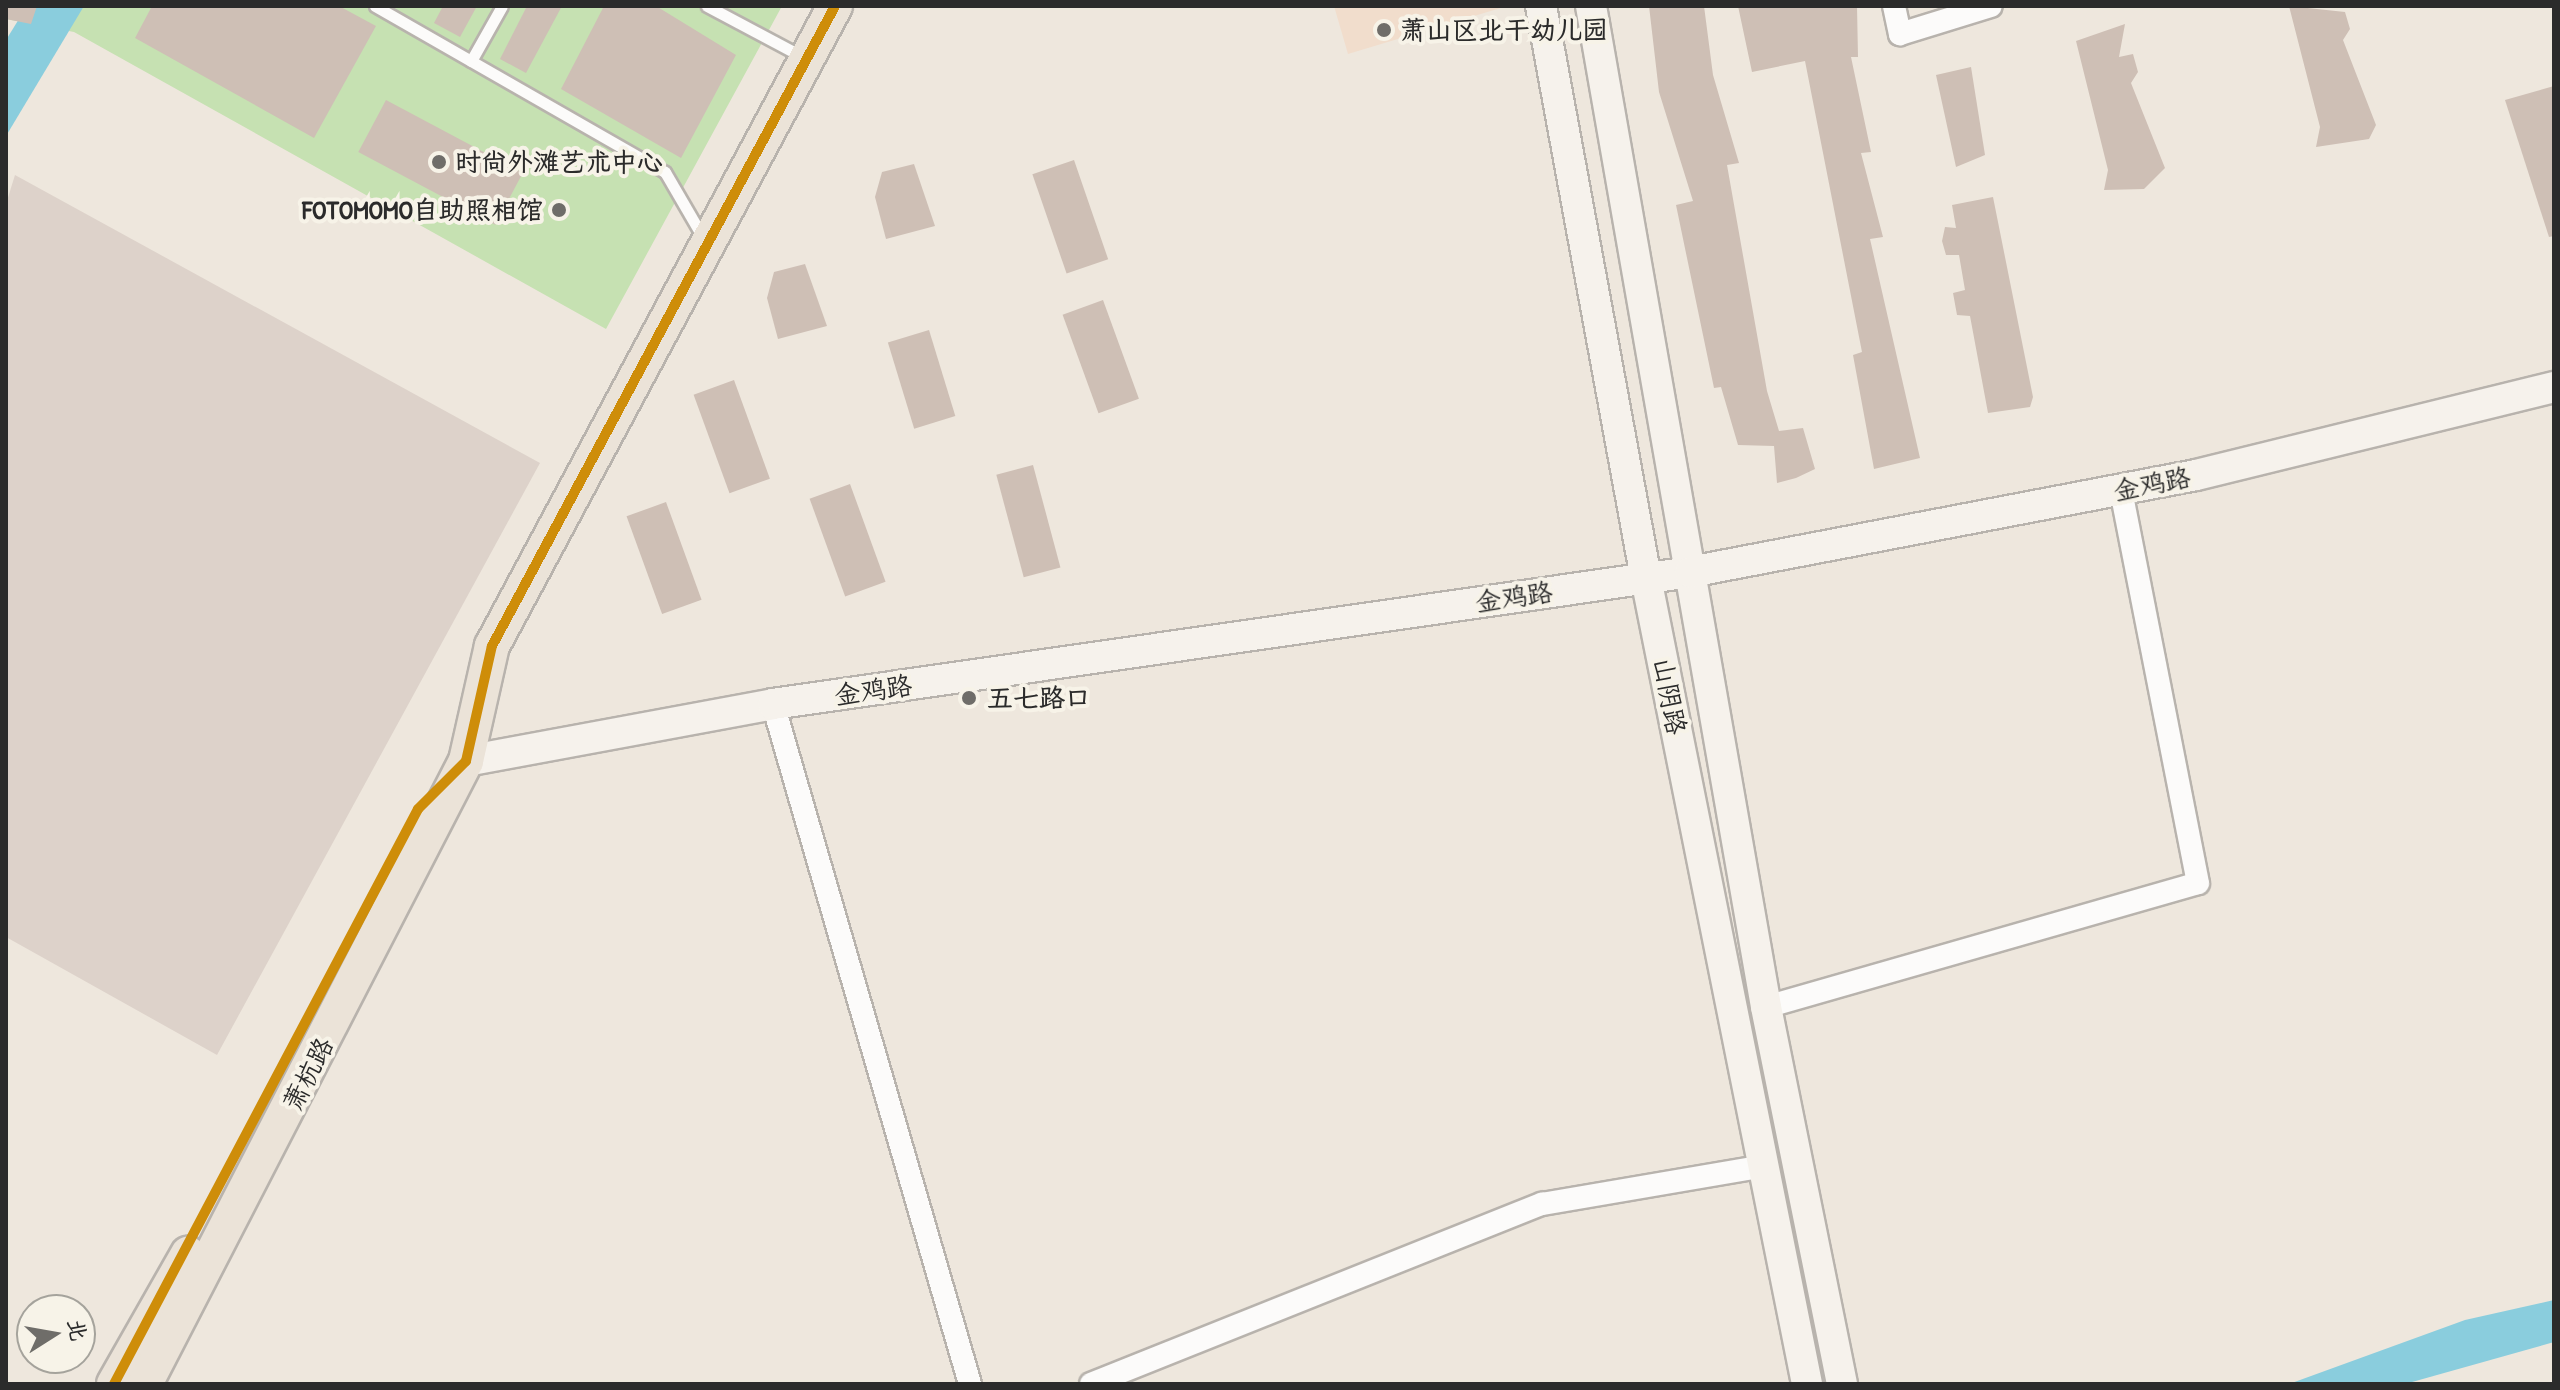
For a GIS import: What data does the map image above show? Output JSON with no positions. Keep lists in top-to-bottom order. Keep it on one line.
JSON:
{"streets":{"main road":["金鸡路","山阴路","萧杭路"]},"crossings":[["金鸡路","山阴路"],["金鸡路","萧杭路"]],"places":["萧山区北干幼儿园","时尚外滩艺术中心","FOTOMOMO自助照相馆","五七路口"],"north":"right"}
